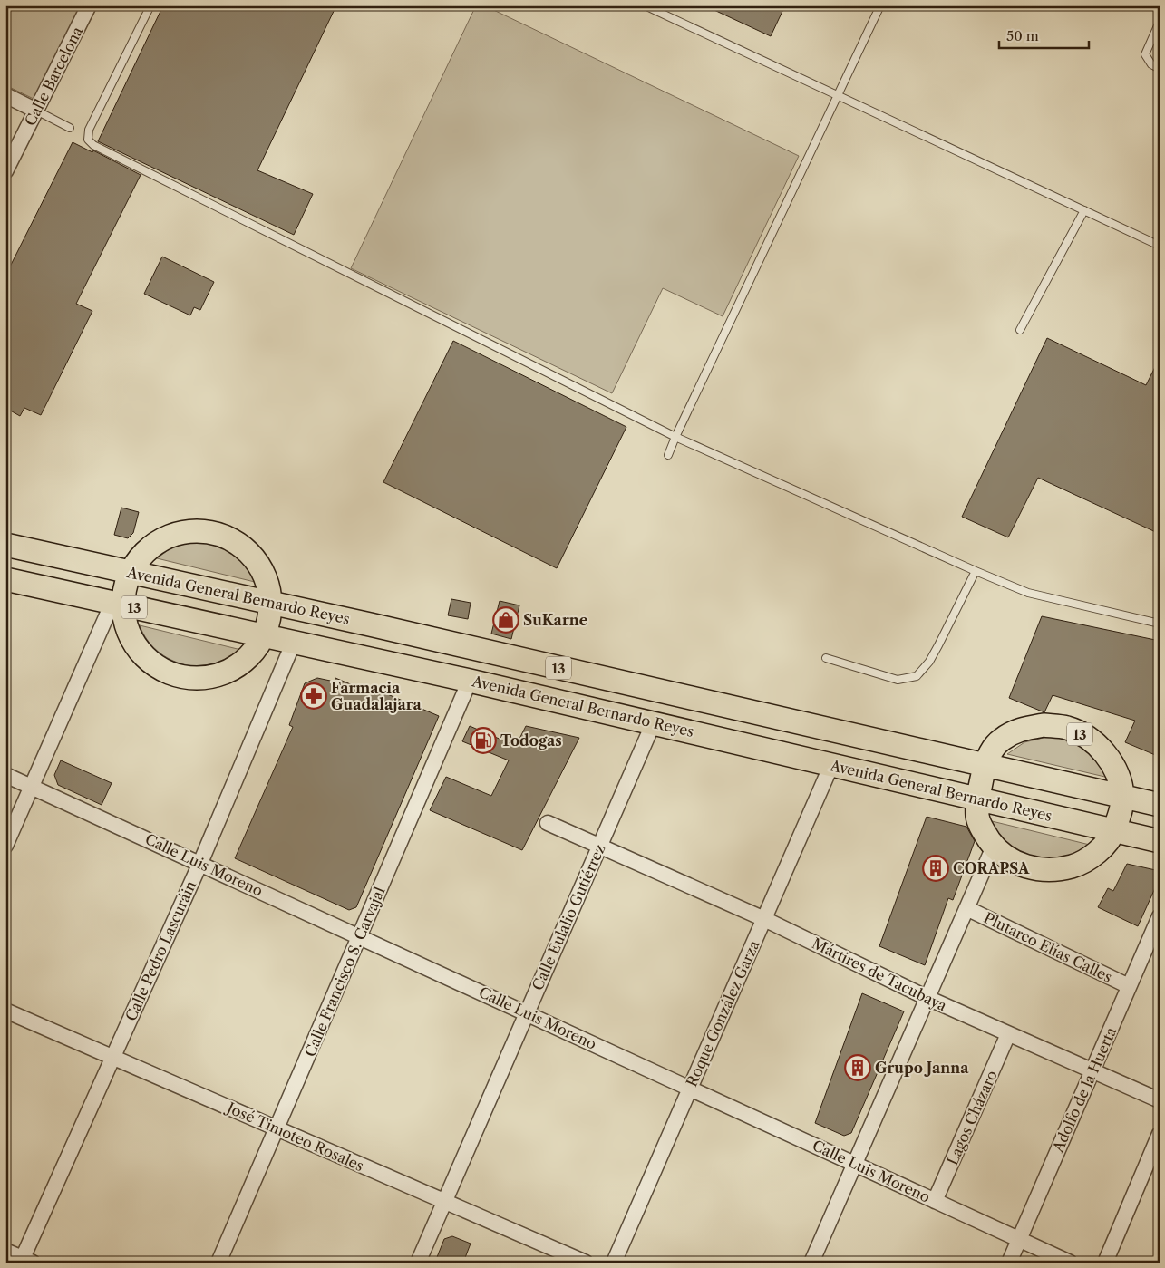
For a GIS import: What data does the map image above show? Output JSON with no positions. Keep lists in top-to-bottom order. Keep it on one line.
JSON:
{"streets":{"main road":["Avenida General Bernardo Reyes","13"],"street":["Calle Barcelona","Calle Luis Moreno","Calle Eulalio Gutiérrez","Plutarco Elías Calles","Calle Pedro Lascuráin","Calle Francisco S. Carvajal","Mártires de Tacubaya","Roque González Garza","Adolfo de la Huerta","Lagos Cházaro","José Timoteo Rosales"]},"crossings":[["Avenida General Bernardo Reyes","13"],["Avenida General Bernardo Reyes","Calle Eulalio Gutiérrez"],["Avenida General Bernardo Reyes","Calle Pedro Lascuráin"],["Avenida General Bernardo Reyes","Calle Francisco S. Carvajal"],["Avenida General Bernardo Reyes","Roque González Garza"],["Calle Luis Moreno","Calle Eulalio Gutiérrez"],["Calle Luis Moreno","Calle Pedro Lascuráin"],["Calle Luis Moreno","Calle Francisco S. Carvajal"],["Calle Luis Moreno","Roque González Garza"],["Calle Luis Moreno","Adolfo de la Huerta"],["Calle Luis Moreno","Lagos Cházaro"],["Calle Eulalio Gutiérrez","Mártires de Tacubaya"],["Calle Eulalio Gutiérrez","José Timoteo Rosales"],["Plutarco Elías Calles","Adolfo de la Huerta"],["Calle Pedro Lascuráin","José Timoteo Rosales"],["Calle Francisco S. Carvajal","José Timoteo Rosales"],["Mártires de Tacubaya","Roque González Garza"],["Mártires de Tacubaya","Adolfo de la Huerta"],["Mártires de Tacubaya","Lagos Cházaro"]],"places":{"shop":["SuKarne"],"pharmacy":["Farmacia Guadalajara"],"fuel station":["Todogas"],"building":["CORAPSA","Grupo Janna"]},"scale_bar":"50 m"}
